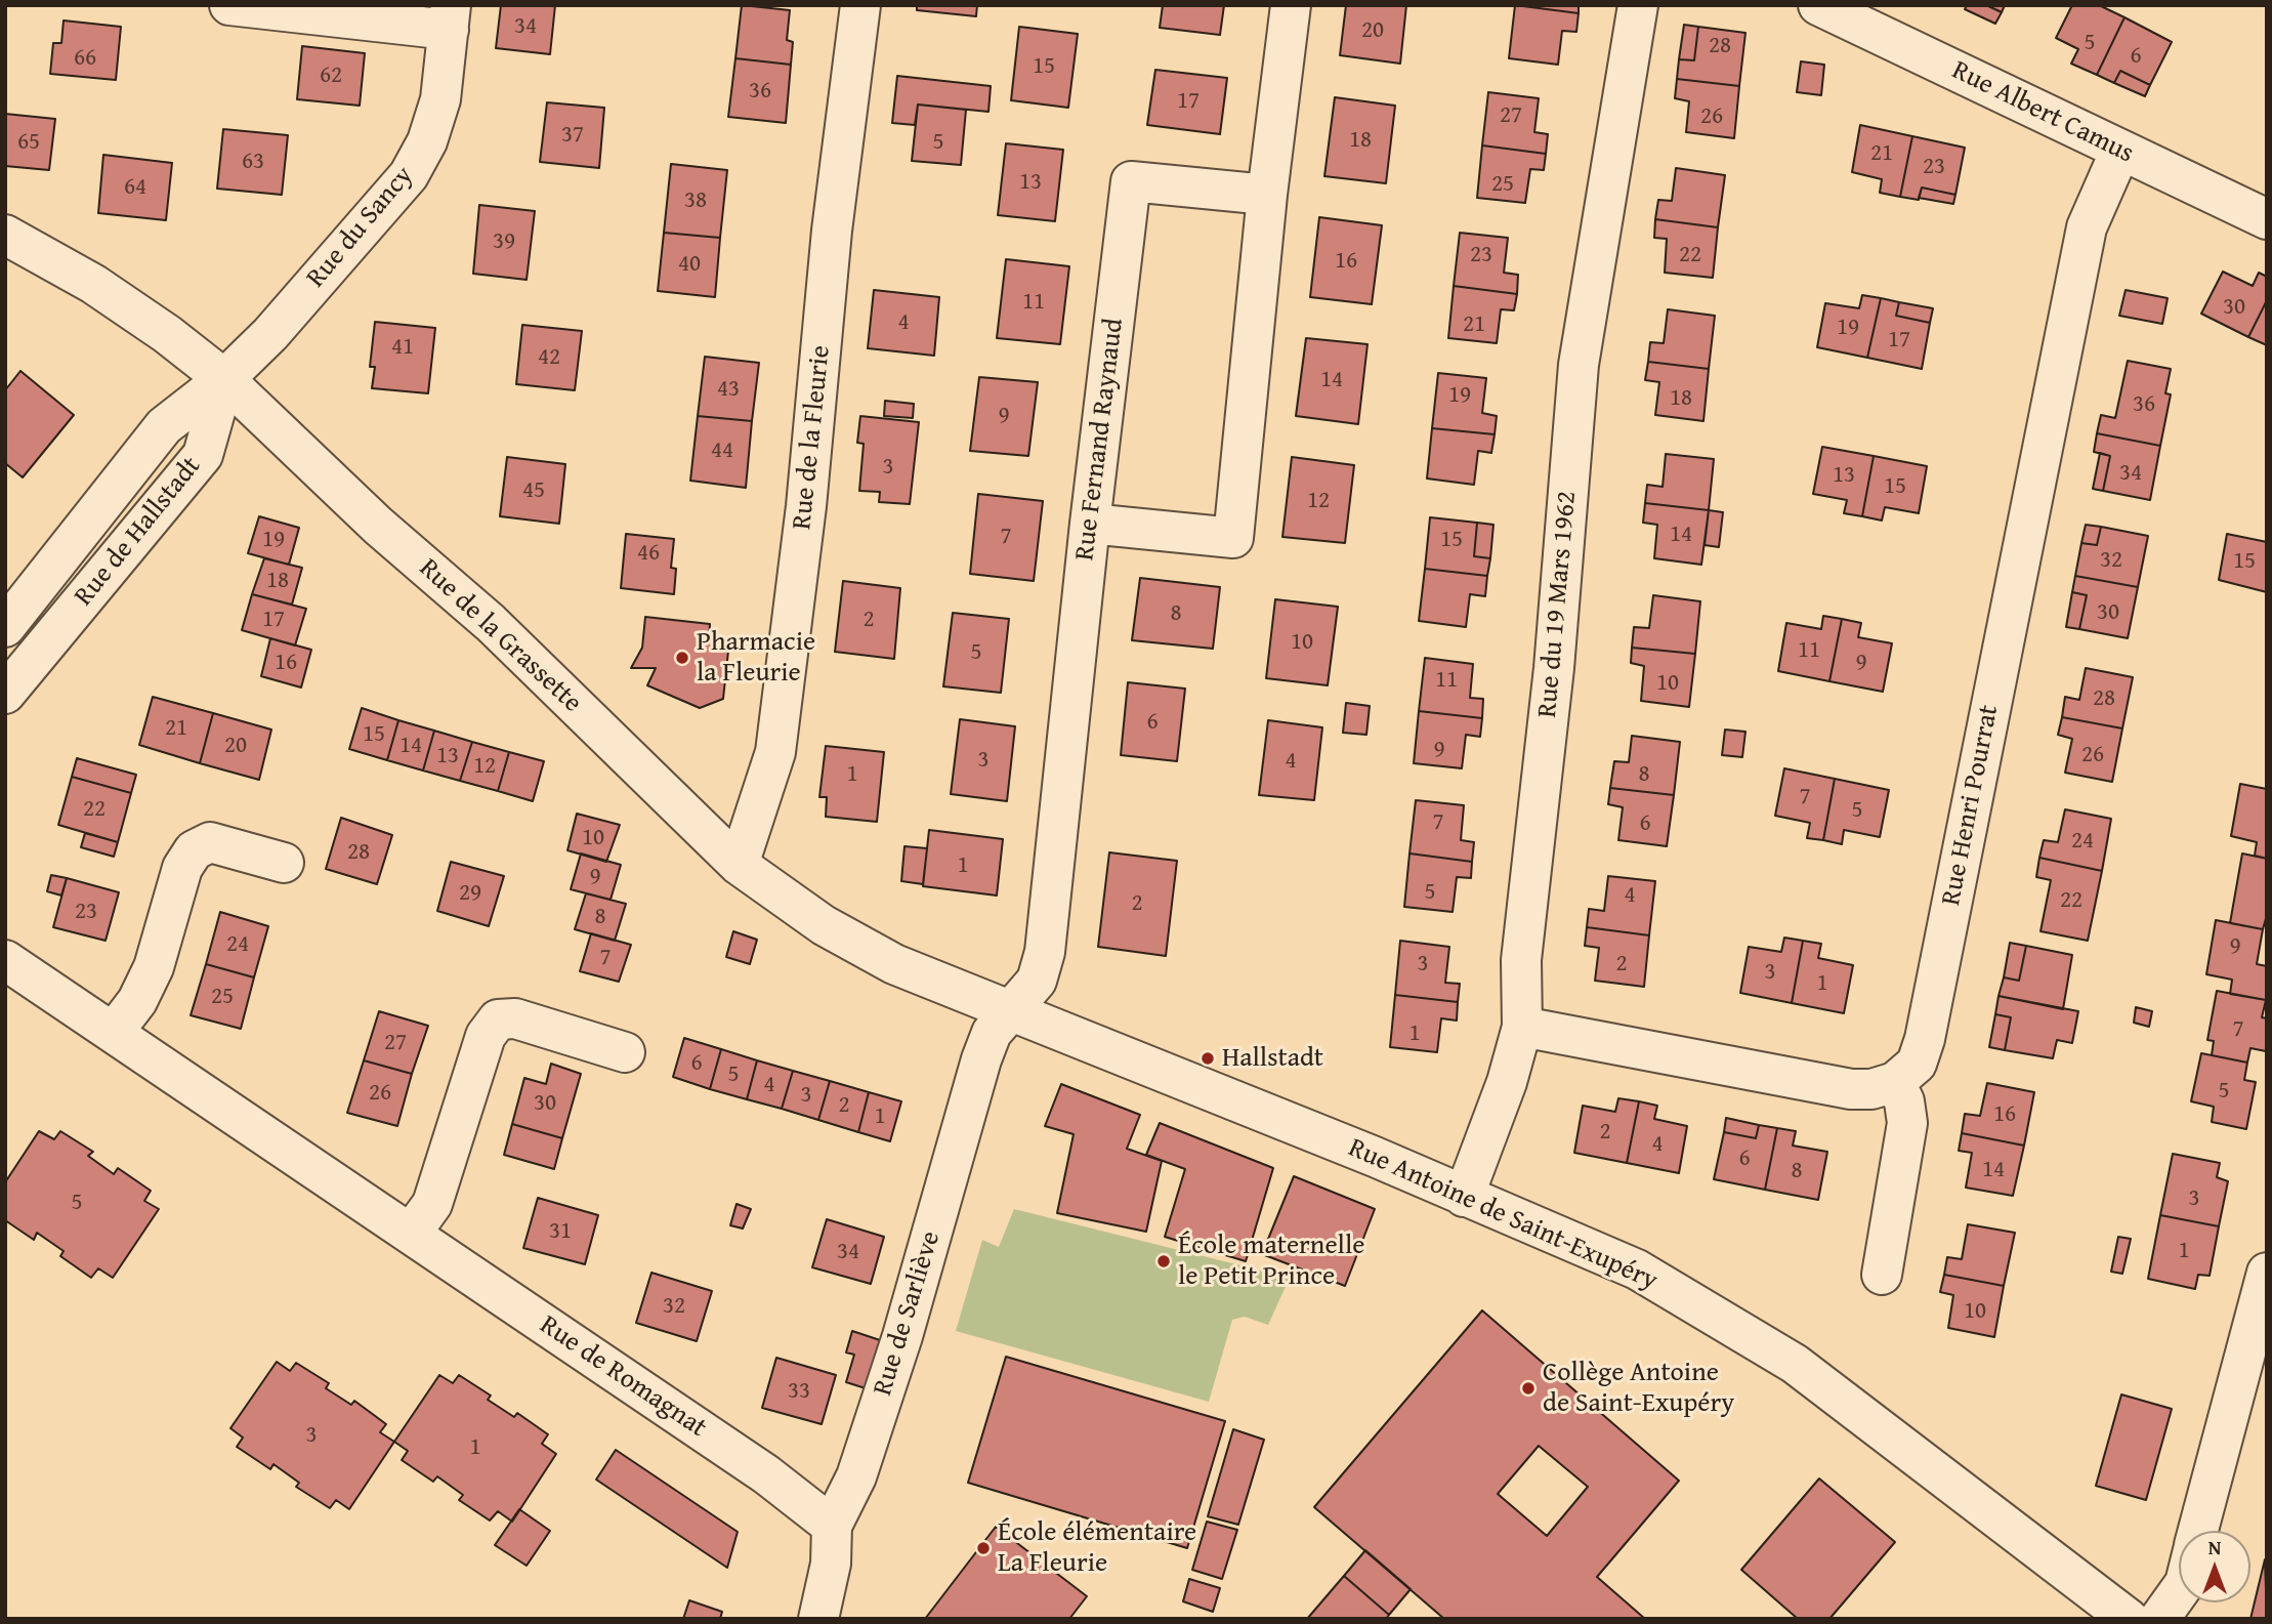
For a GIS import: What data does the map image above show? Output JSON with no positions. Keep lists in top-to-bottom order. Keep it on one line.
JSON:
{"streets":{"street":["Rue Albert Camus","Rue du Sancy","Rue de la Fleurie","Rue Fernand Raynaud","Rue de Hallstadt","Rue du 19 Mars 1962","Rue de la Grassette","Rue Henri Pourrat","Rue Antoine de Saint-Exupéry","Rue de Sarliève","Rue de Romagnat"]},"crossings":[["Rue Albert Camus","Rue Henri Pourrat"],["Rue du Sancy","Rue de Hallstadt"],["Rue du Sancy","Rue de la Grassette"],["Rue de la Fleurie","Rue de la Grassette"],["Rue Fernand Raynaud","Rue de la Grassette"],["Rue Fernand Raynaud","Rue Antoine de Saint-Exupéry"],["Rue Fernand Raynaud","Rue de Sarliève"],["Rue de Hallstadt","Rue de la Grassette"],["Rue du 19 Mars 1962","Rue Antoine de Saint-Exupéry"],["Rue de la Grassette","Rue Antoine de Saint-Exupéry"],["Rue de la Grassette","Rue de Sarliève"],["Rue Antoine de Saint-Exupéry","Rue de Sarliève"],["Rue de Sarliève","Rue de Romagnat"]],"places":["Pharmacie la Fleurie","Hallstadt","École maternelle le Petit Prince","Collège Antoine de Saint-Exupéry","École élémentaire La Fleurie"],"house_numbers":["34","20","5","28","6","66","15","62","36","17","27","26","37","18","65","5","21","63","23","13","25","64","38","39","23","22","16","40","11","30","4","21","19","17","41","42","14","43","19","18","36","9","44","3","34","13","15","45","12","14","7","19","15","46","32","15","18","30","8","17","2","10","11","5","16","9","11","10","28","6","21","15","20","14","9","26","13","3","4","12","1","8","7","22","5","7","6","10","24","28","1","9","5","29","4","22","2","23","8","24","9","7","3","2","3","1","25","7","1","27","6","5","4","5","26","3","30","2","16","1","2","4","6","14","8","3","5","31","1","34","32","10","33","3","1"],"north":"top"}
